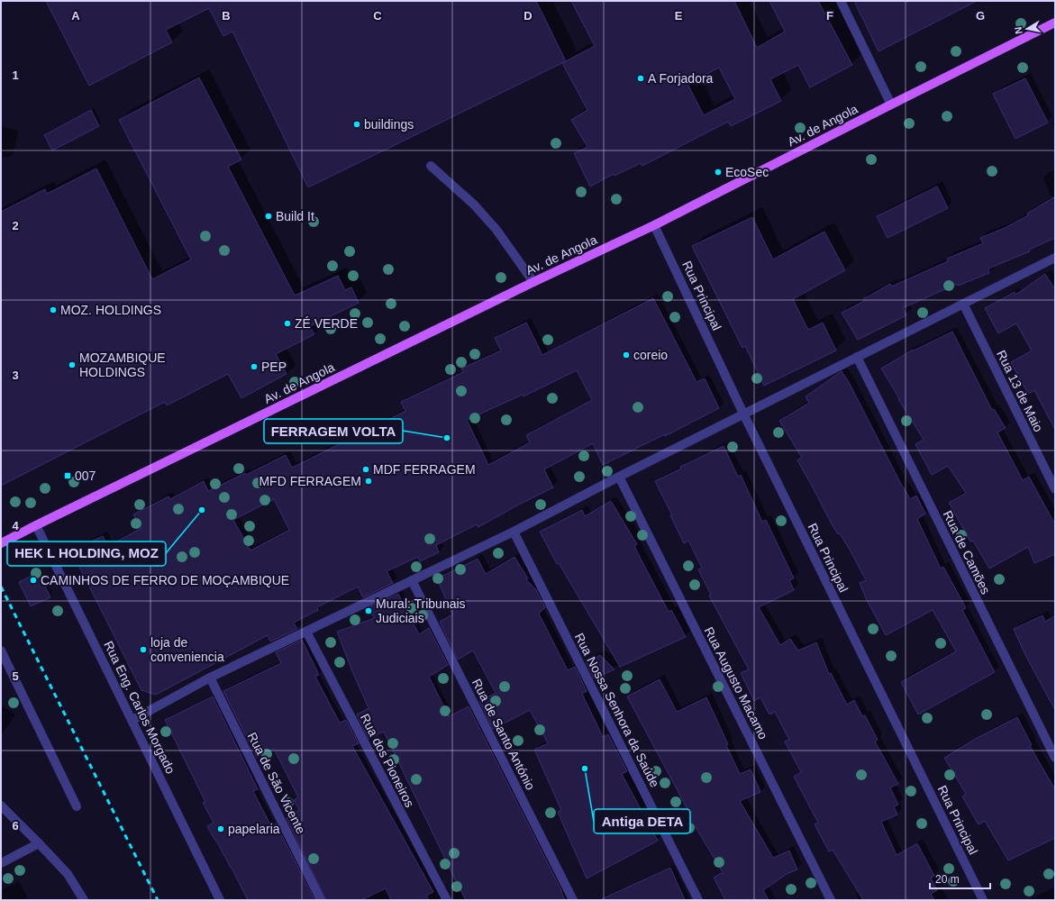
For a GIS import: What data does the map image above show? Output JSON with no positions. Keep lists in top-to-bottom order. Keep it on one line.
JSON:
{"streets":{"main road":["Av. de Angola"],"street":["Rua Principal","Rua 13 de Maio","Rua de Camões","Rua Augusto Macamo","Rua Eng. Carlos Morgado","Rua Nossa Senhora da Saúde","Rua de Santo António","Rua dos Pioneiros","Rua de São Vicente"]},"crossings":[["Av. de Angola","Rua Principal"],["Av. de Angola","Rua Eng. Carlos Morgado"]],"places":{"other":["A Forjadora","buildings","EcoSec","Build It","MOZ. HOLDINGS","ZÉ VERDE","coreio","MOZAMBIQUE HOLDINGS","PEP","FERRAGEM VOLTA","MDF FERRAGEM","MFD FERRAGEM","HEK L HOLDING, MOZ","CAMINHOS DE FERRO DE MOÇAMBIQUE","Mural: Tribunais Judiciais","loja de conveniencia","Antiga DETA","papelaria"],"transit":["007"]},"scale_bar":"20 m","north":"left","grid":{"columns":["A","B","C","D","E","F","G"],"rows":["1","2","3","4","5","6"]}}
